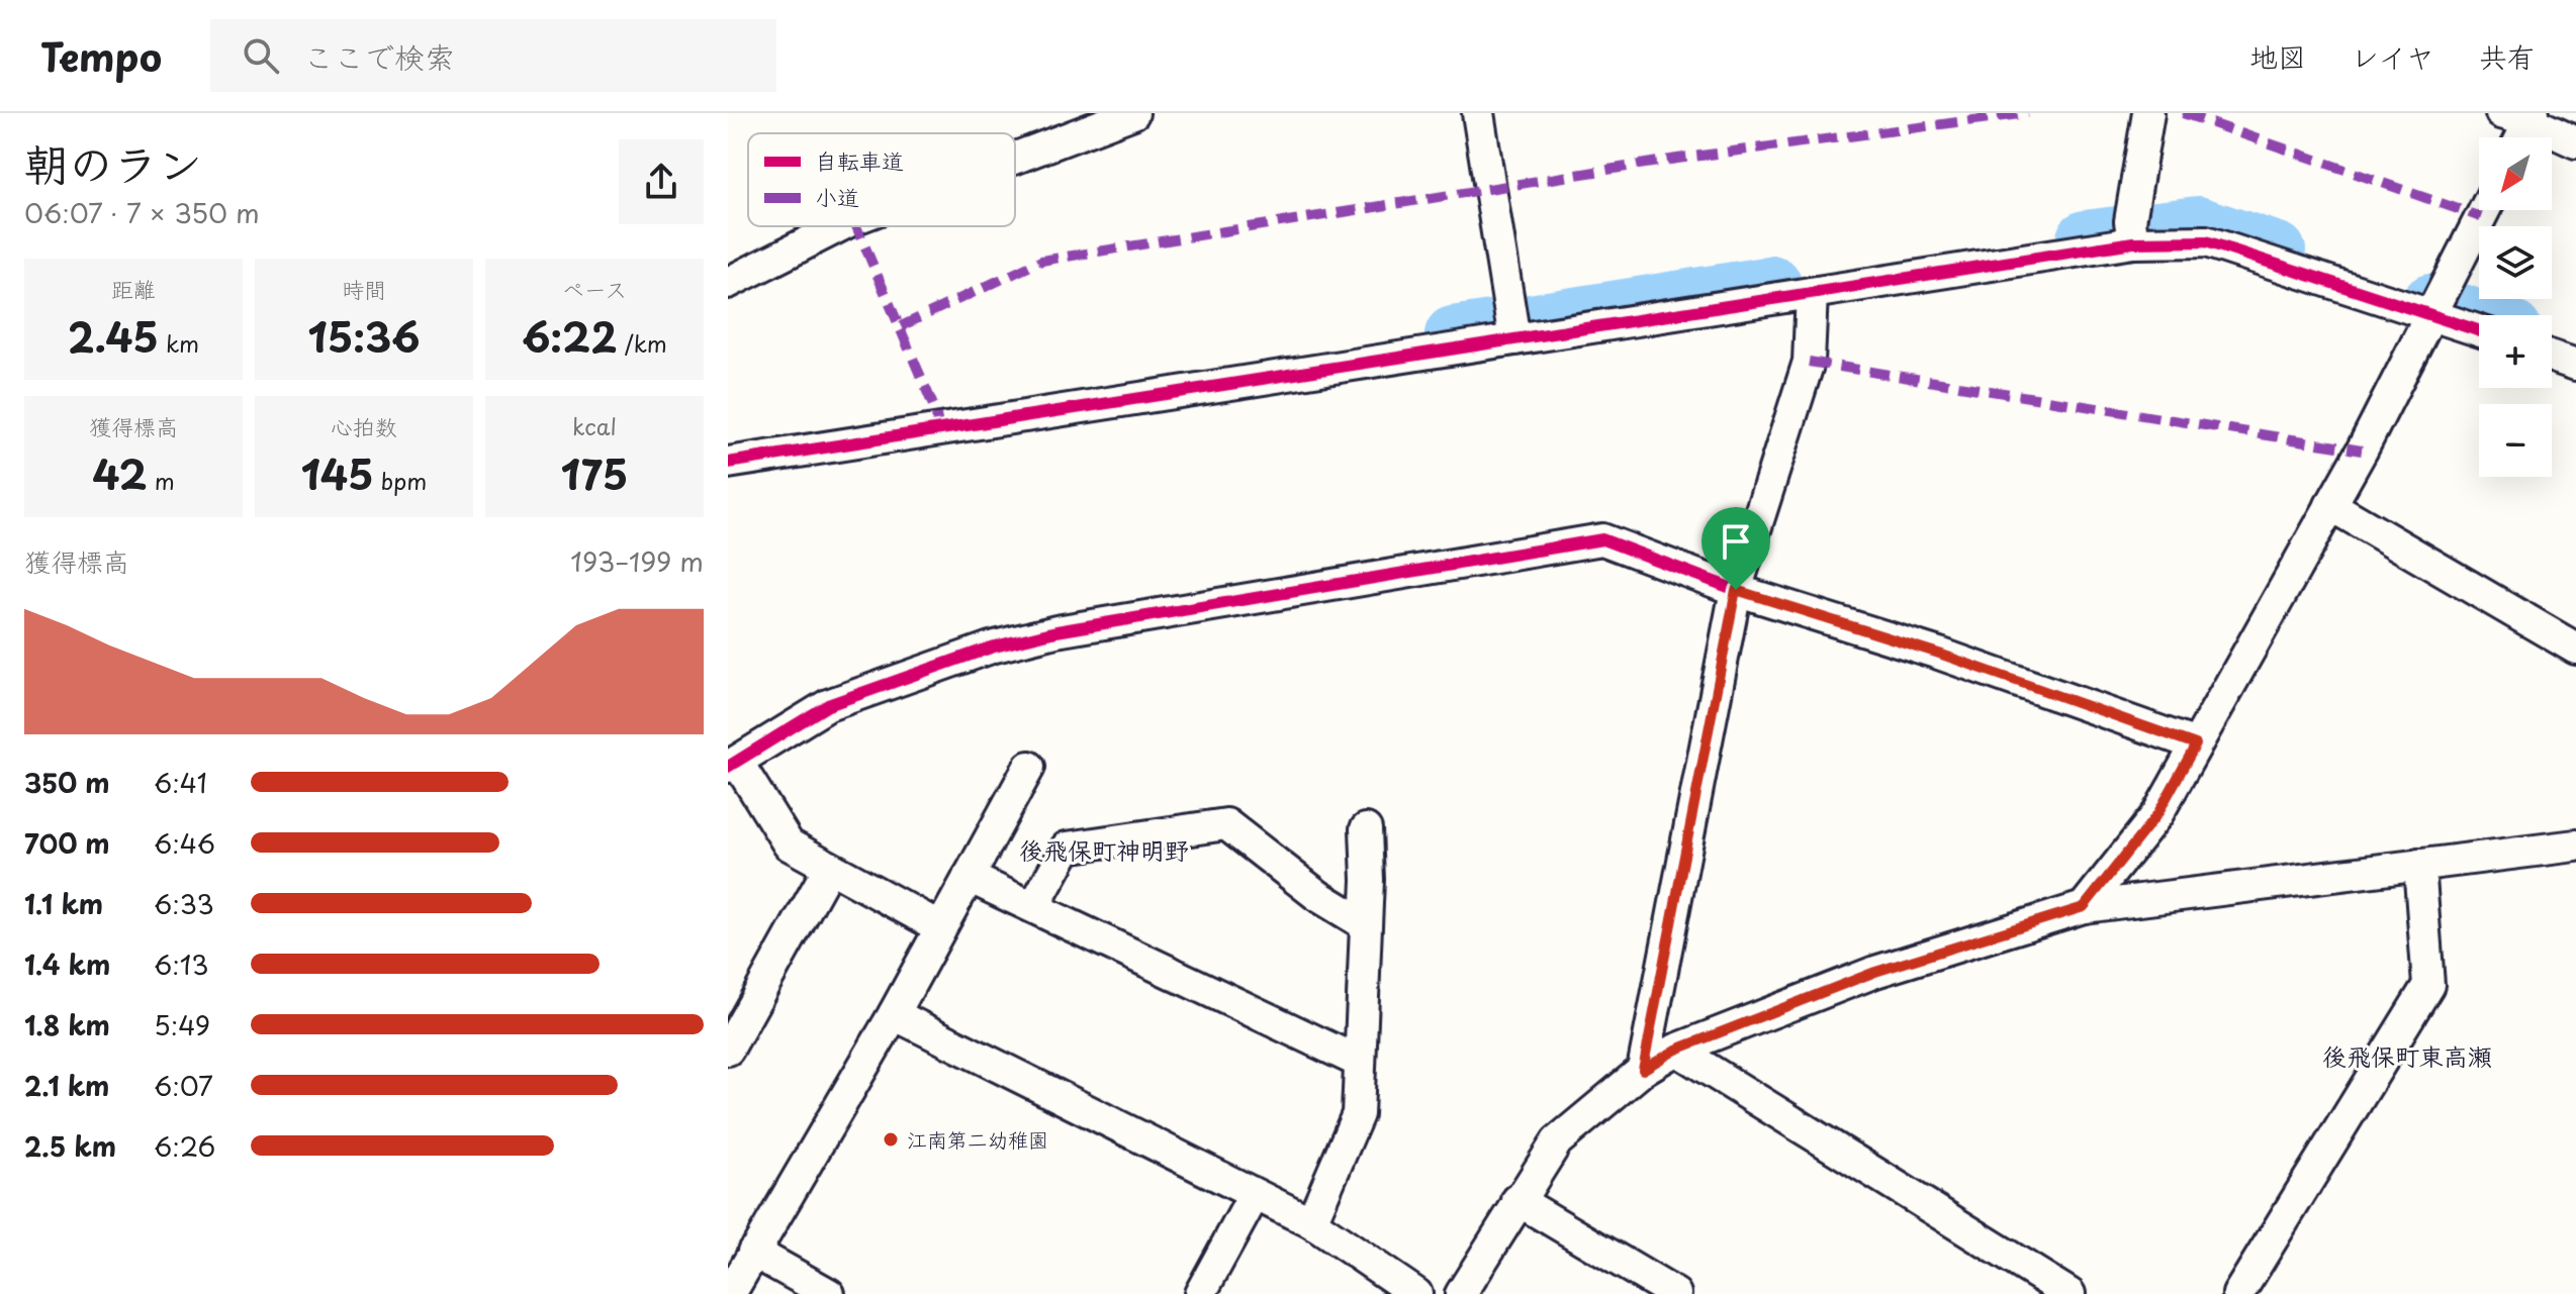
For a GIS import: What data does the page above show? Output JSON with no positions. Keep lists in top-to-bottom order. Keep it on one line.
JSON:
{"districts":["後飛保町神明野","後飛保町東高瀬"],"places":["江南第二幼稚園"],"legend":["自転車道","小道"],"north":"bottom left","page":{"header":"Tempo","search":"ここで検索","nav":["地図","レイヤ","共有"],"heading":["朝のラン","06:07 · 7 × 350 m"],"map_buttons":["+","−"],"stats":[["距離","2.45 km"],["時間","15:36"],["ペース","6:22 /km"],["獲得標高","42 m"],["心拍数","145 bpm"],["kcal","175"]],"chart":["獲得標高","193–199 m"],"list":[{"name":"350 m","note":"6:41"},{"name":"700 m","note":"6:46"},{"name":"1.1 km","note":"6:33"},{"name":"1.4 km","note":"6:13"},{"name":"1.8 km","note":"5:49"},{"name":"2.1 km","note":"6:07"},{"name":"2.5 km","note":"6:26"}]}}
